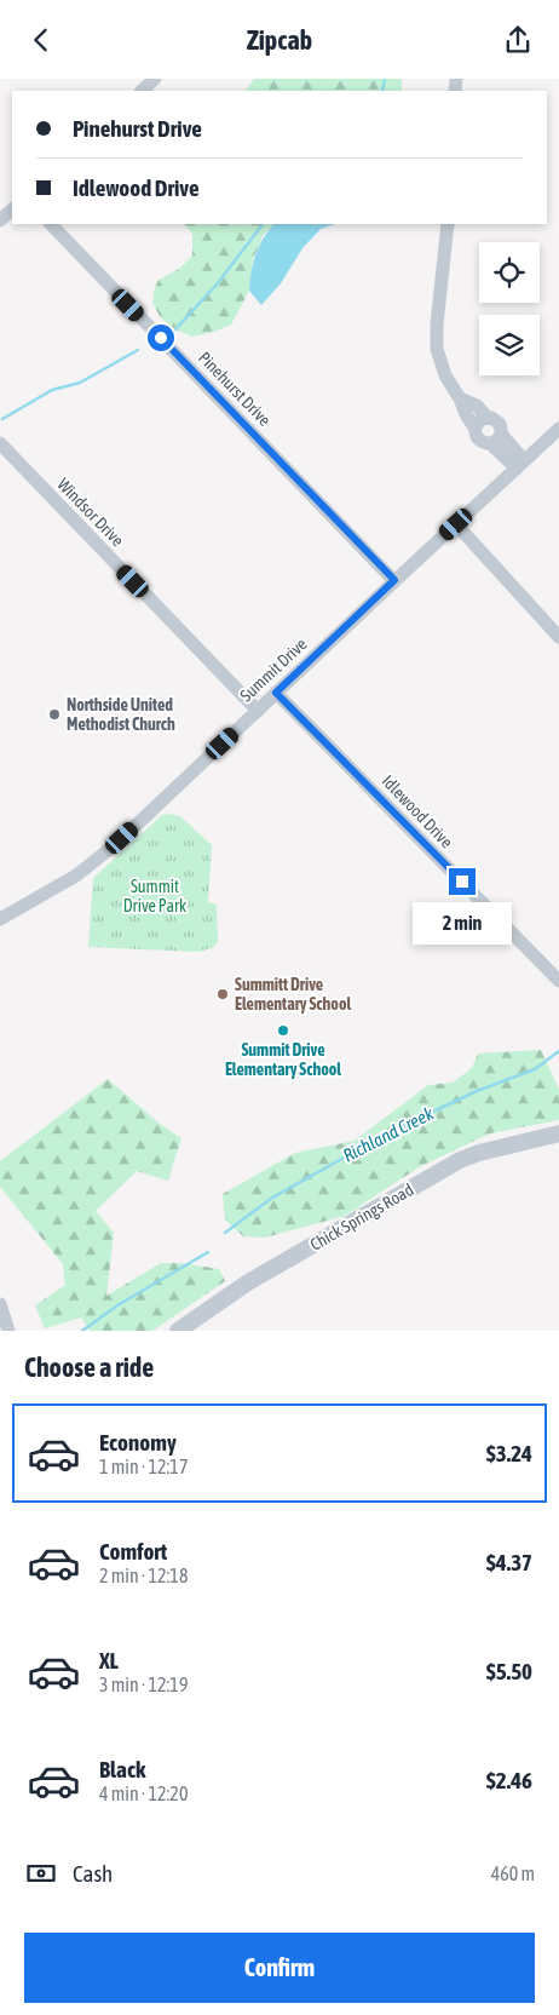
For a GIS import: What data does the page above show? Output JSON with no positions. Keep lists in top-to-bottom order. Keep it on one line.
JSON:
{"streets":{"street":["Pinehurst Drive","Windsor Drive","Summit Drive","Idlewood Drive","Chick Springs Road"]},"crossings":[["Pinehurst Drive","Summit Drive"],["Windsor Drive","Summit Drive"],["Summit Drive","Idlewood Drive"]],"water":["Richland Creek"],"parks":["Summit Drive Park"],"places":["Northside United Methodist Church","Summitt Drive Elementary School","Summit Drive Elementary School"],"page":{"header":"Zipcab","banner":["Pinehurst Drive","Idlewood Drive"],"bubble":"2 min","heading":"Choose a ride","list":[{"name":"Economy","note":"1 min · 12:17","value":"$3.24"},{"name":"Comfort","note":"2 min · 12:18","value":"$4.37"},{"name":"XL","note":"3 min · 12:19","value":"$5.50"},{"name":"Black","note":"4 min · 12:20","value":"$2.46"}],"pay":["Cash","460 m"],"buttons":"Confirm"}}
